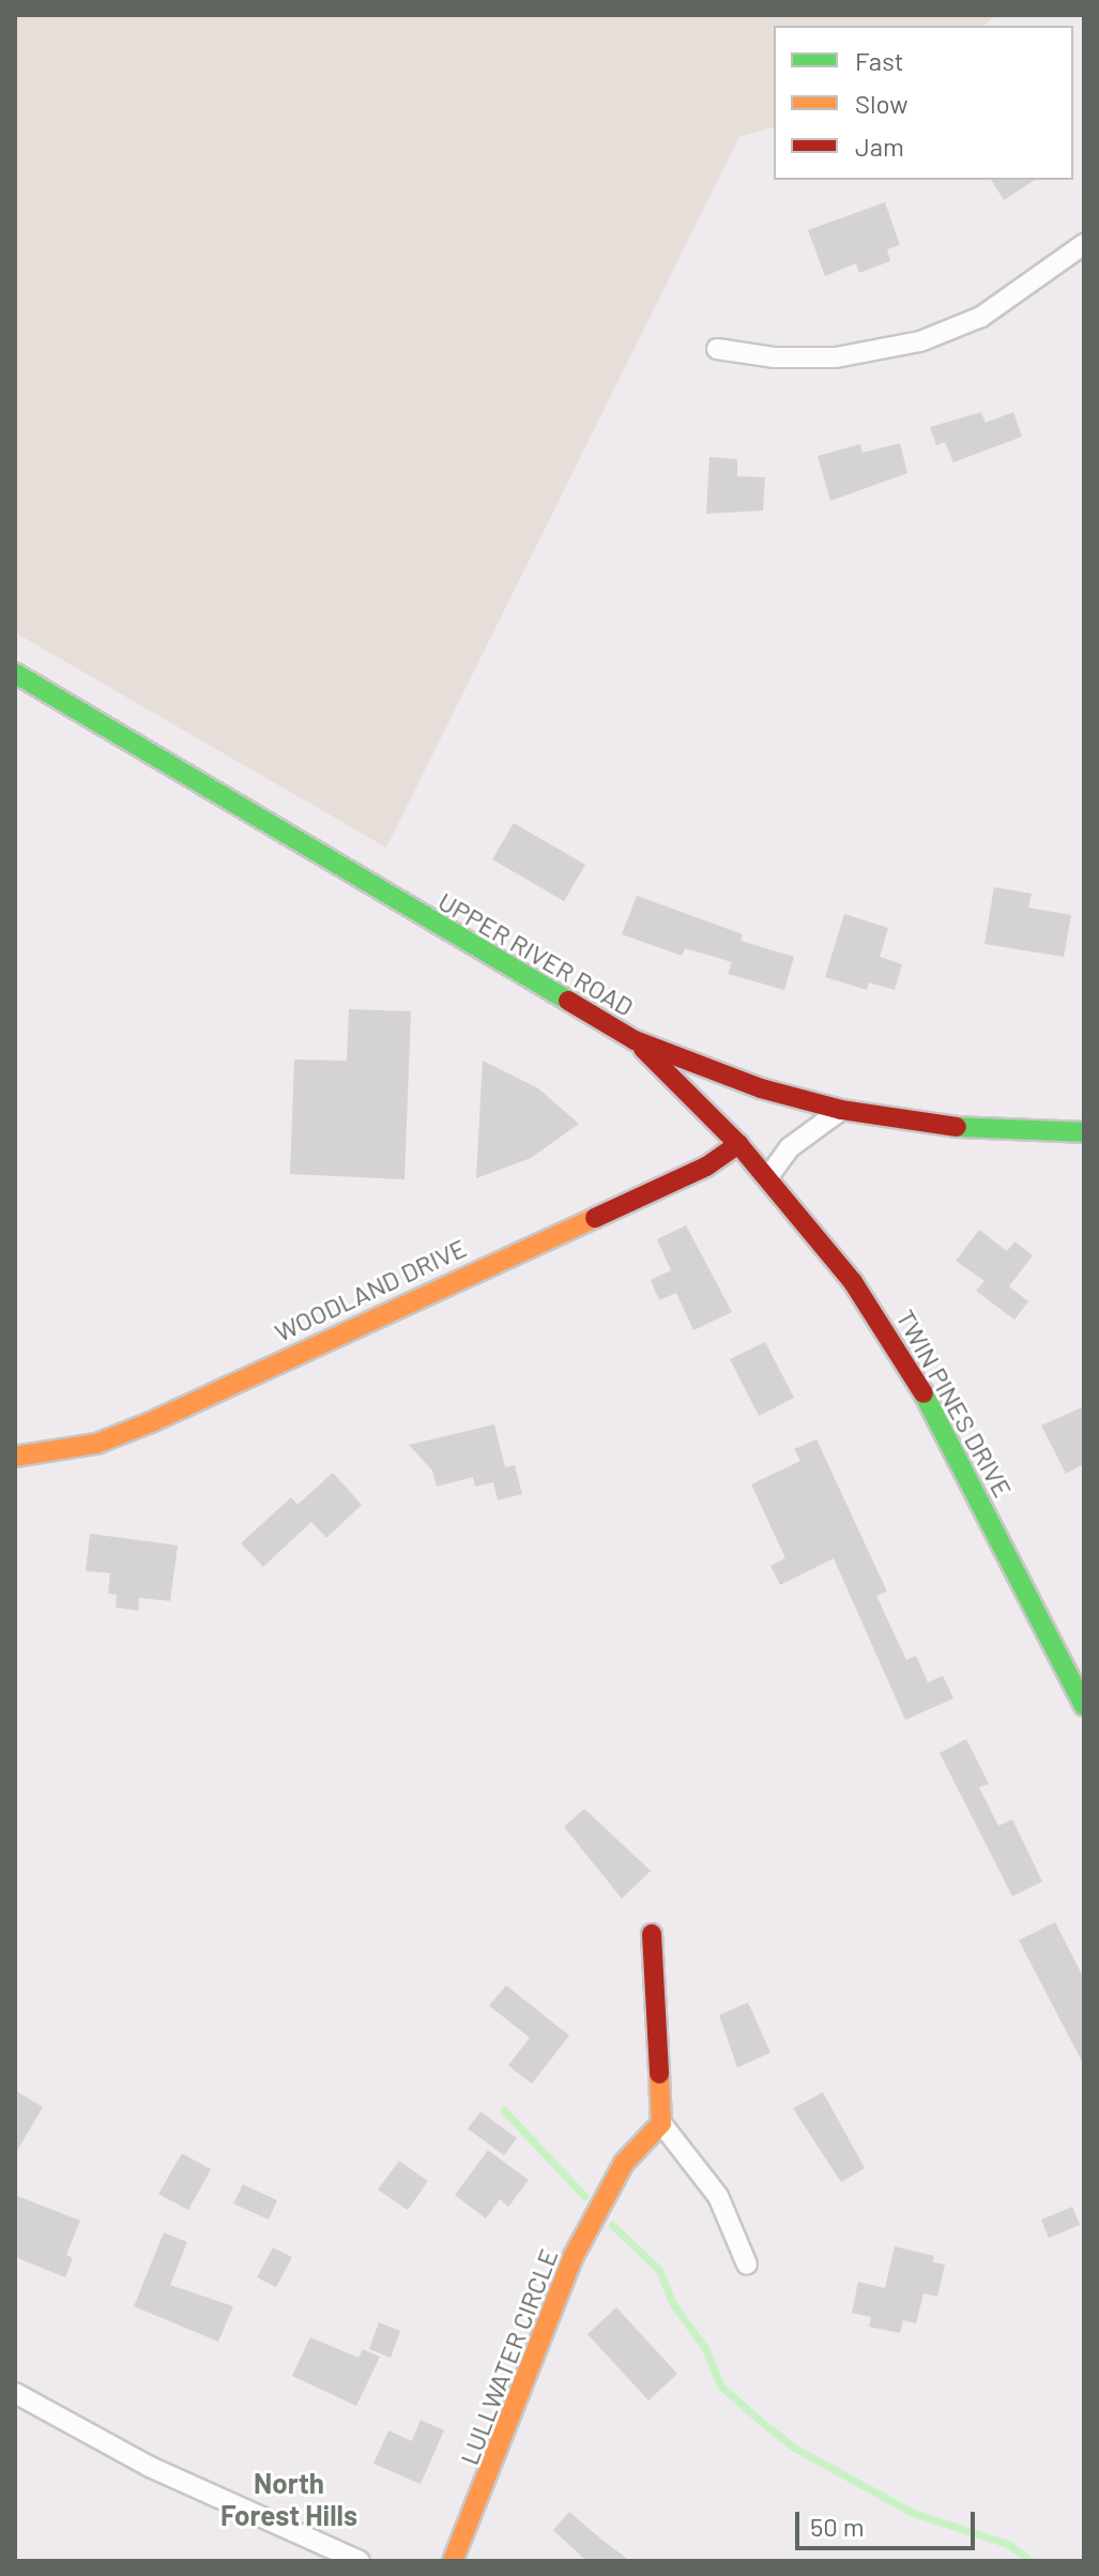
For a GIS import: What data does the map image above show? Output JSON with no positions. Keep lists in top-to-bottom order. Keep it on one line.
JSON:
{"streets":{"street":["UPPER RIVER ROAD","WOODLAND DRIVE","TWIN PINES DRIVE","LULLWATER CIRCLE"]},"crossings":[["UPPER RIVER ROAD","TWIN PINES DRIVE"],["WOODLAND DRIVE","TWIN PINES DRIVE"]],"districts":["North Forest Hills"],"legend":["Fast","Slow","Jam"],"scale_bar":"50 m"}
